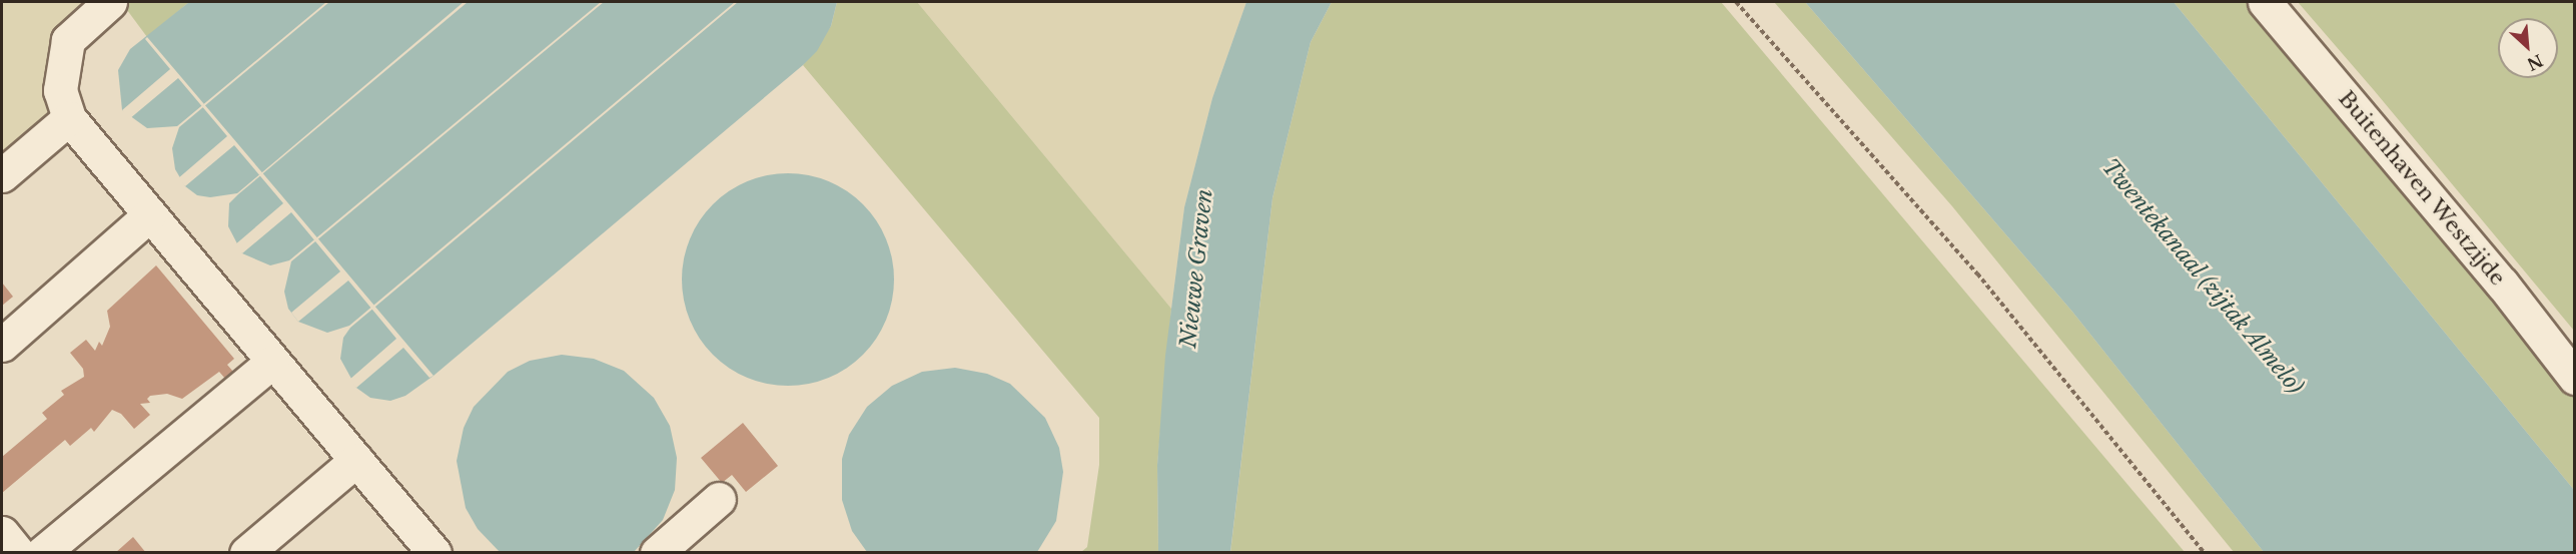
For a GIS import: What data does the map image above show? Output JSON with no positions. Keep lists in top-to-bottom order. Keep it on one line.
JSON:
{"streets":{"street":["Buitenhaven Westzijde"]},"water":["Nieuwe Graven","Twentekanaal (zijtak Almelo)"],"north":"bottom right"}
